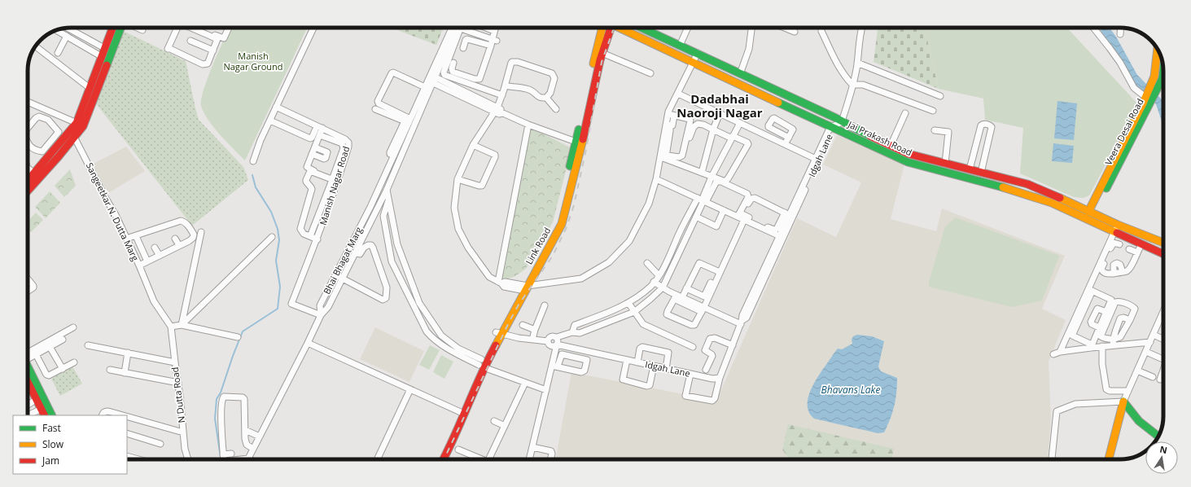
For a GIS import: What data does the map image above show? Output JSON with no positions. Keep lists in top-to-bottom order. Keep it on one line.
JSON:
{"streets":{"main road":["Veera Desai Road","Jai Prakash Road","Link Road"],"street":["Idgah Lane","Manish Nagar Road","Sangeetkar N. Dutta Marg","Bhai Bhagat Marg","N Dutta Road"]},"crossings":[["Veera Desai Road","Jai Prakash Road"],["Jai Prakash Road","Idgah Lane"],["Manish Nagar Road","Bhai Bhagat Marg"],["Sangeetkar N. Dutta Marg","N Dutta Road"]],"districts":["Dadabhai Naoroji Nagar"],"water":["Bhavans Lake"],"parks":["Manish Nagar Ground"],"legend":["Fast","Slow","Jam"],"north":"top"}
